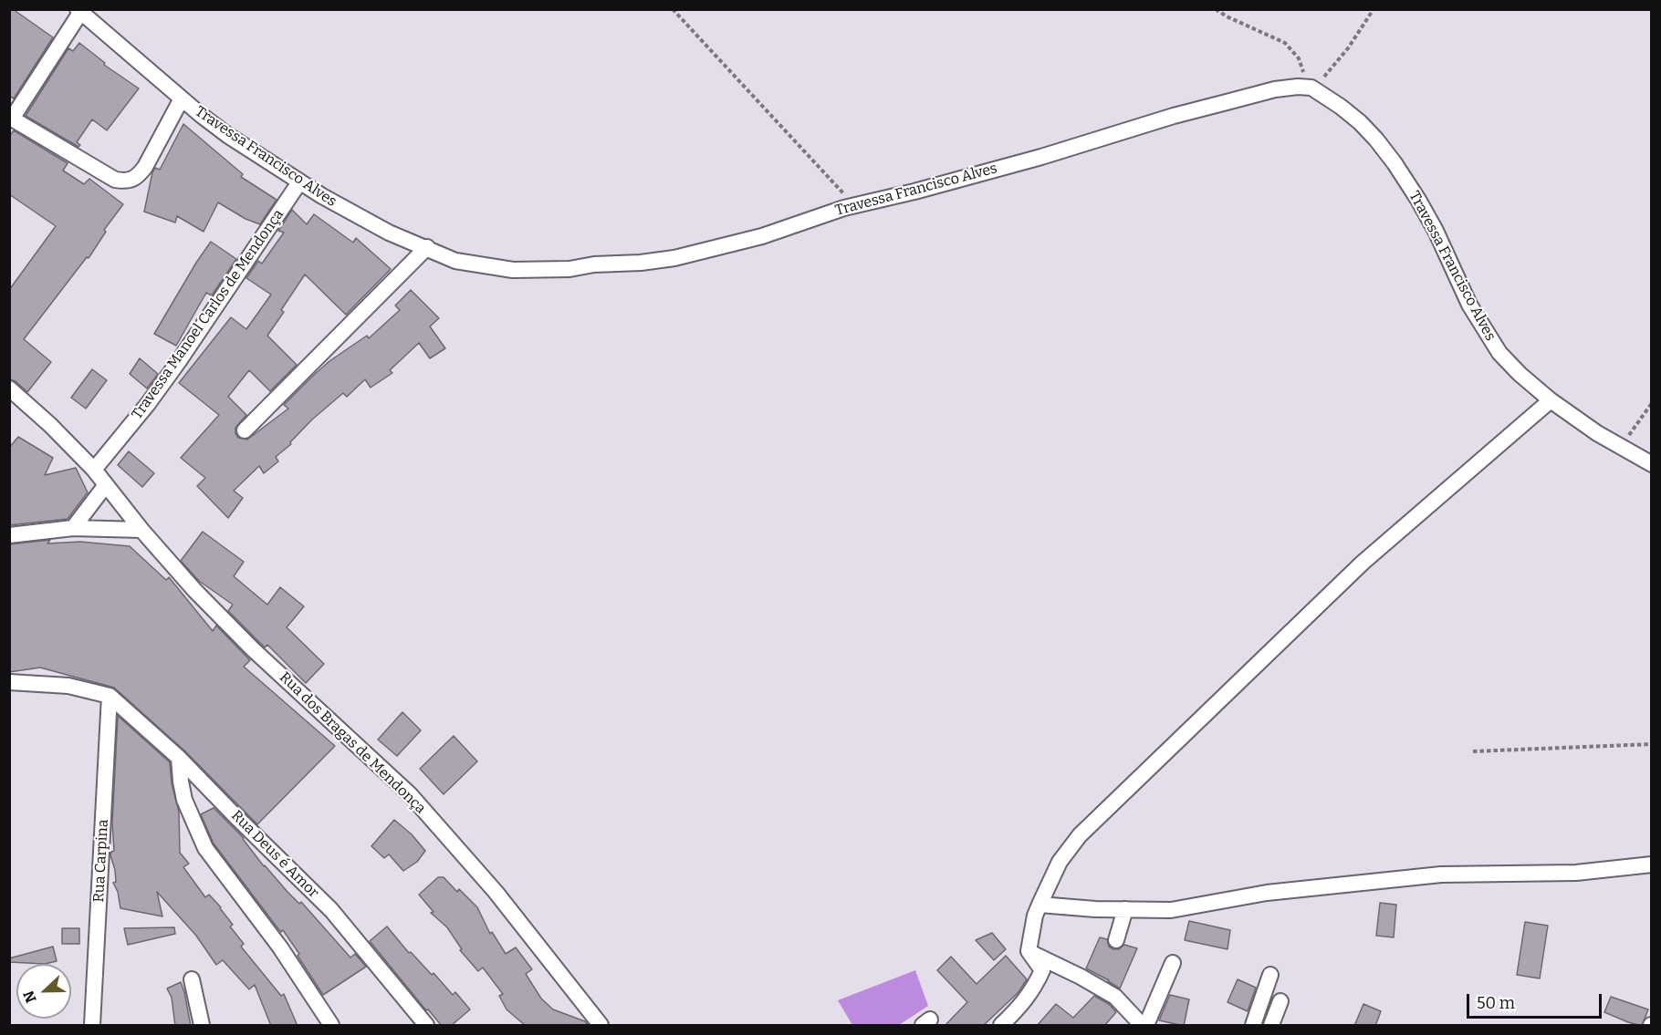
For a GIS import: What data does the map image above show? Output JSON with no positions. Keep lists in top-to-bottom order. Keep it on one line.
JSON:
{"streets":{"street":["Travessa Francisco Alves","Travessa Manoel Carlos de Mendonça","Rua dos Bragas de Mendonça","Rua Deus é Amor","Rua Carpina"]},"crossings":[["Travessa Francisco Alves","Travessa Manoel Carlos de Mendonça"],["Travessa Manoel Carlos de Mendonça","Rua dos Bragas de Mendonça"],["Rua Deus é Amor","Rua Carpina"]],"scale_bar":"50 m","north":"left"}
